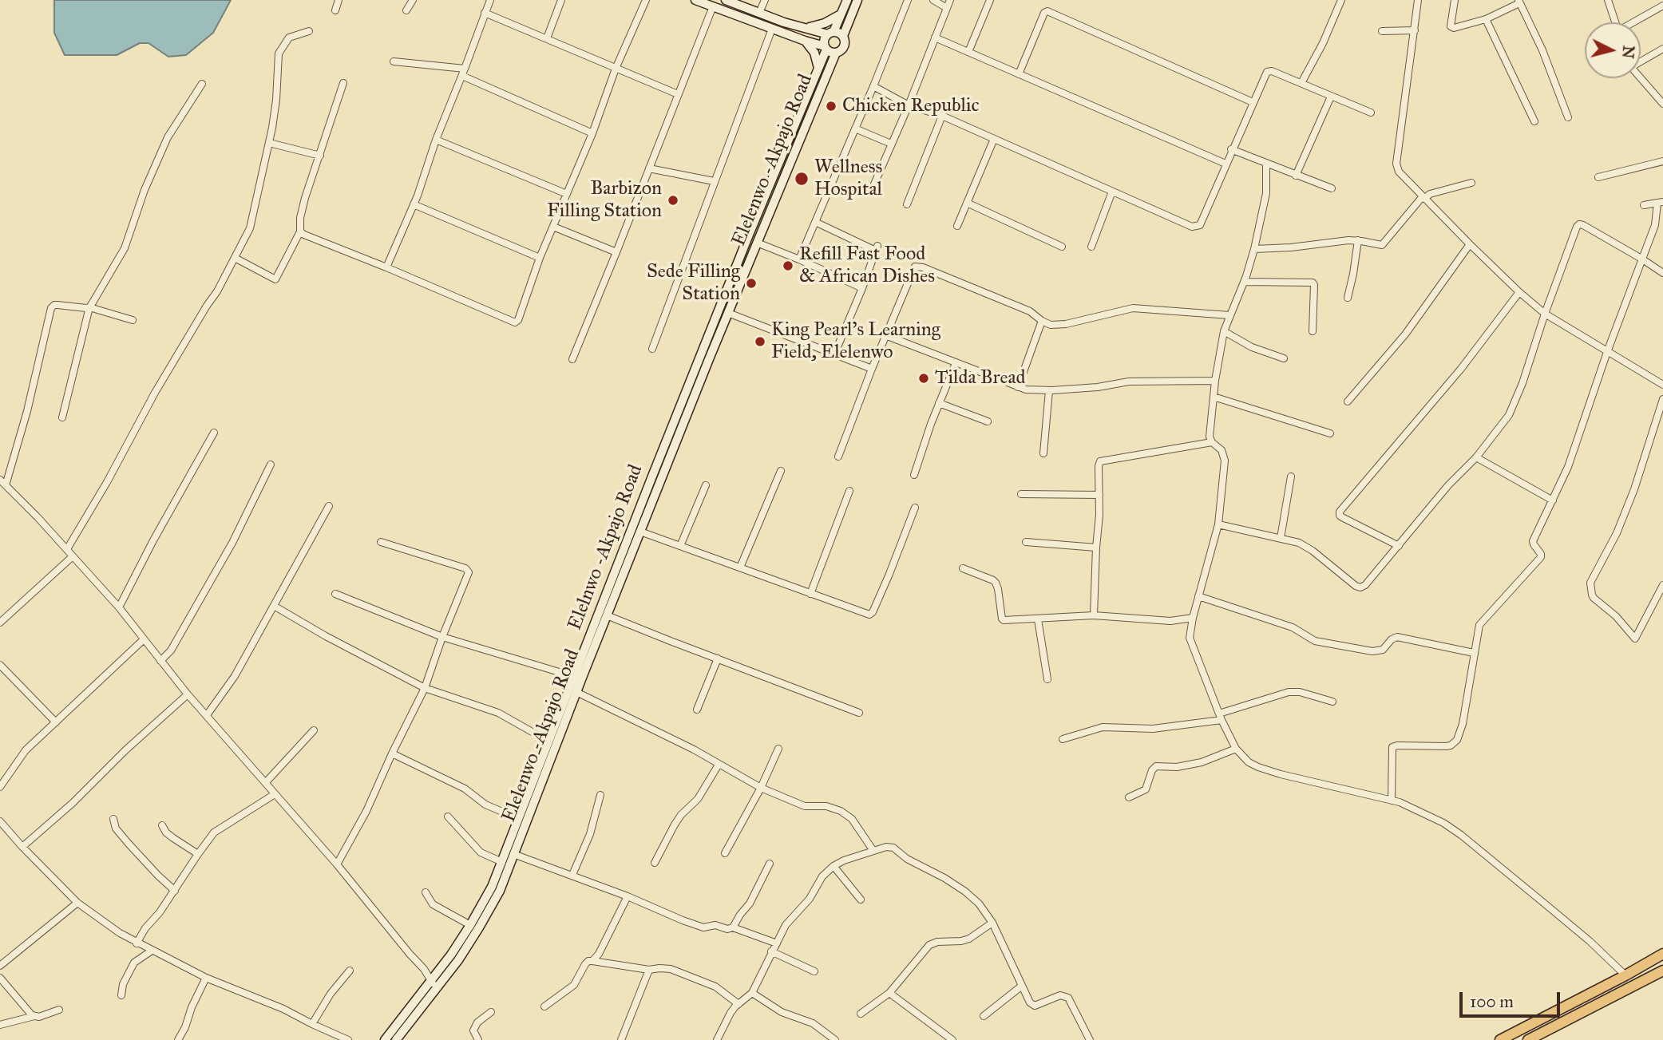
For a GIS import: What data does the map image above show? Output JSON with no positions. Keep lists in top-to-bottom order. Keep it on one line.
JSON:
{"streets":{"main road":["Elelenwo -Akpajo Road","Elelnwo -Akpajo Road"]},"crossings":[["Elelenwo -Akpajo Road","Elelnwo -Akpajo Road"]],"places":["Chicken Republic","Wellness Hospital","Barbizon Filling Station","Refill Fast Food & African Dishes","Sede Filling Station","King Pearl's Learning Field, Elelenwo","Tilda Bread"],"scale_bar":"100 m","north":"right"}
